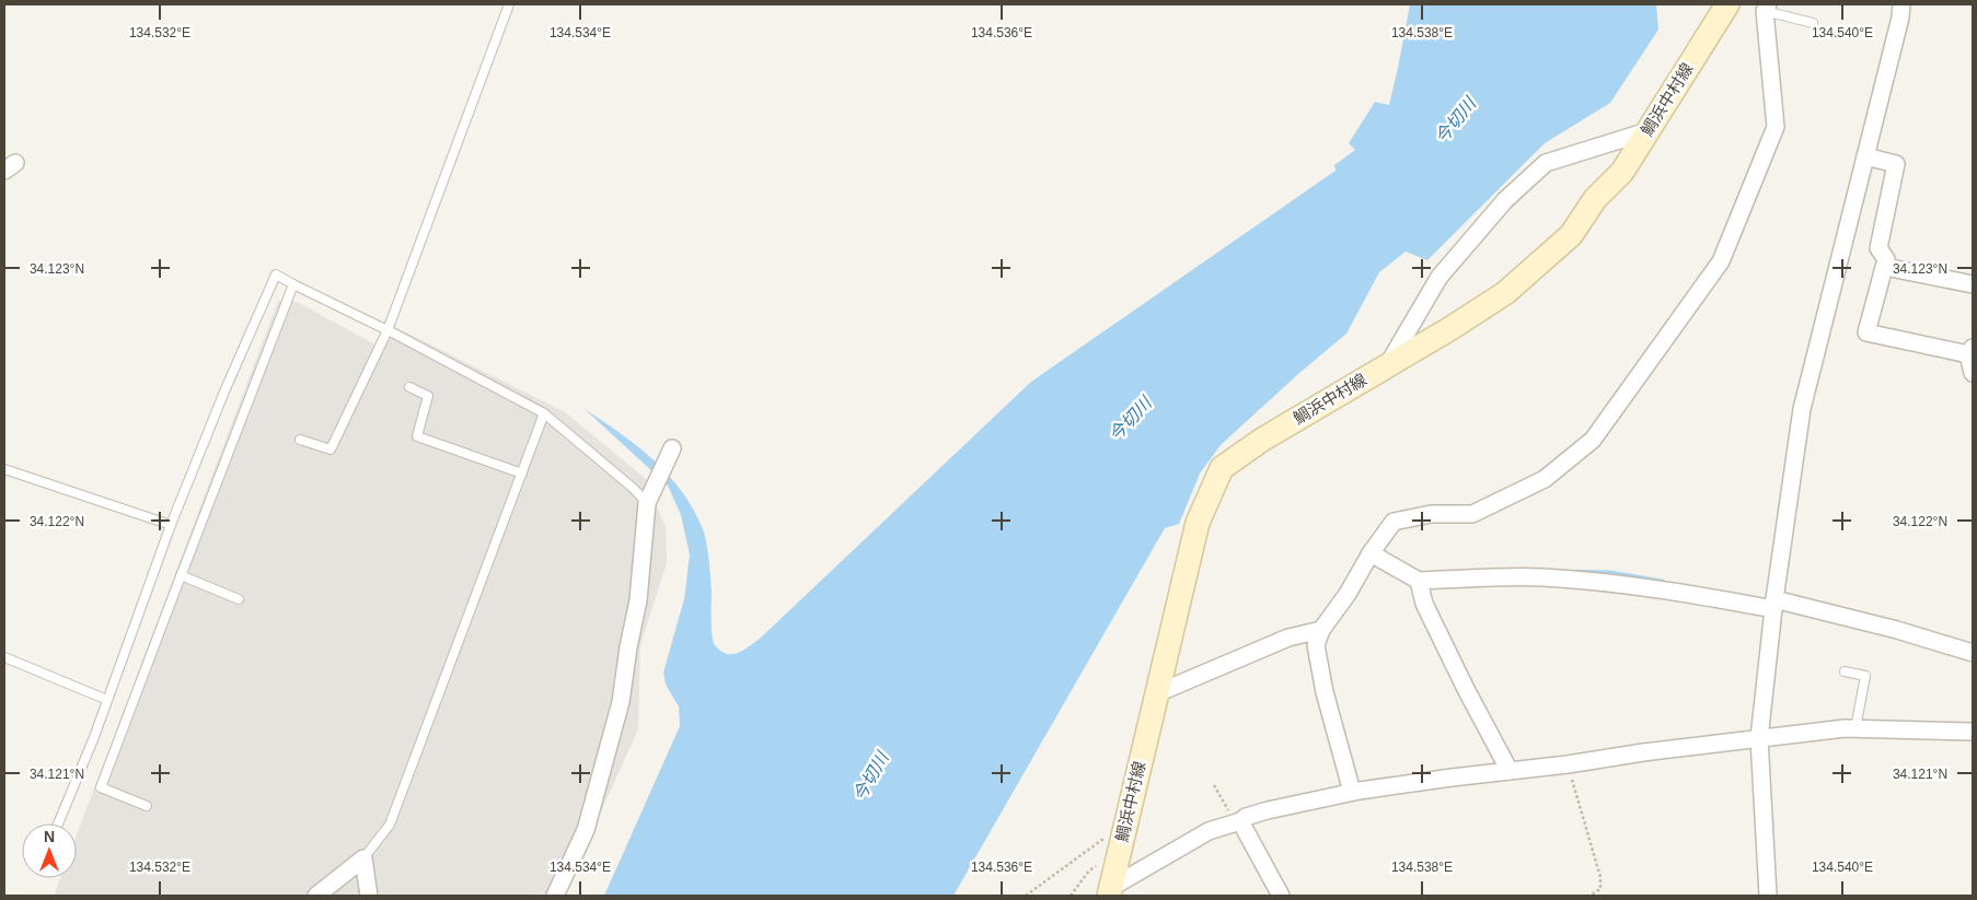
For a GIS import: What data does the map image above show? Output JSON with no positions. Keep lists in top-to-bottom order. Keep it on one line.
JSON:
{"streets":{"main road":["鯛浜中村線"]},"water":["今切川"],"north":"top","coordinates":["134.532°E","134.534°E","134.536°E","134.538°E","134.540°E","34.123°N","34.122°N","34.121°N"]}
